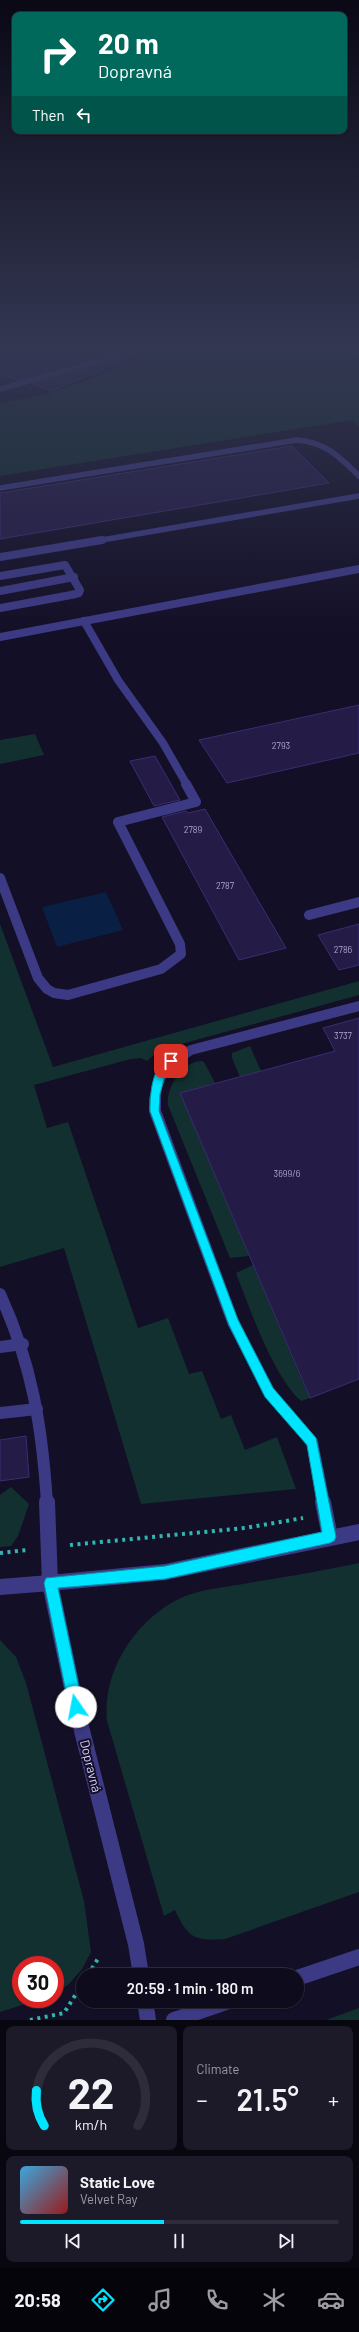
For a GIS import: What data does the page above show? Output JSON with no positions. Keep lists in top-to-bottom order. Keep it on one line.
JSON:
{"streets":{"street":["Dopravná"]},"house_numbers":["2793","2789","2787","2786","3737","3699/6"],"page":{"turn":["20 m","Dopravná"],"then":"Then","limit":"30","trip":"20:59 · 1 min · 180 m","tile":"Climate","heat":["−","21.5°","+"],"song":["Static Love","Velvet Ray"],"tabs":"20:58","gauge":["22","km/h"]}}
